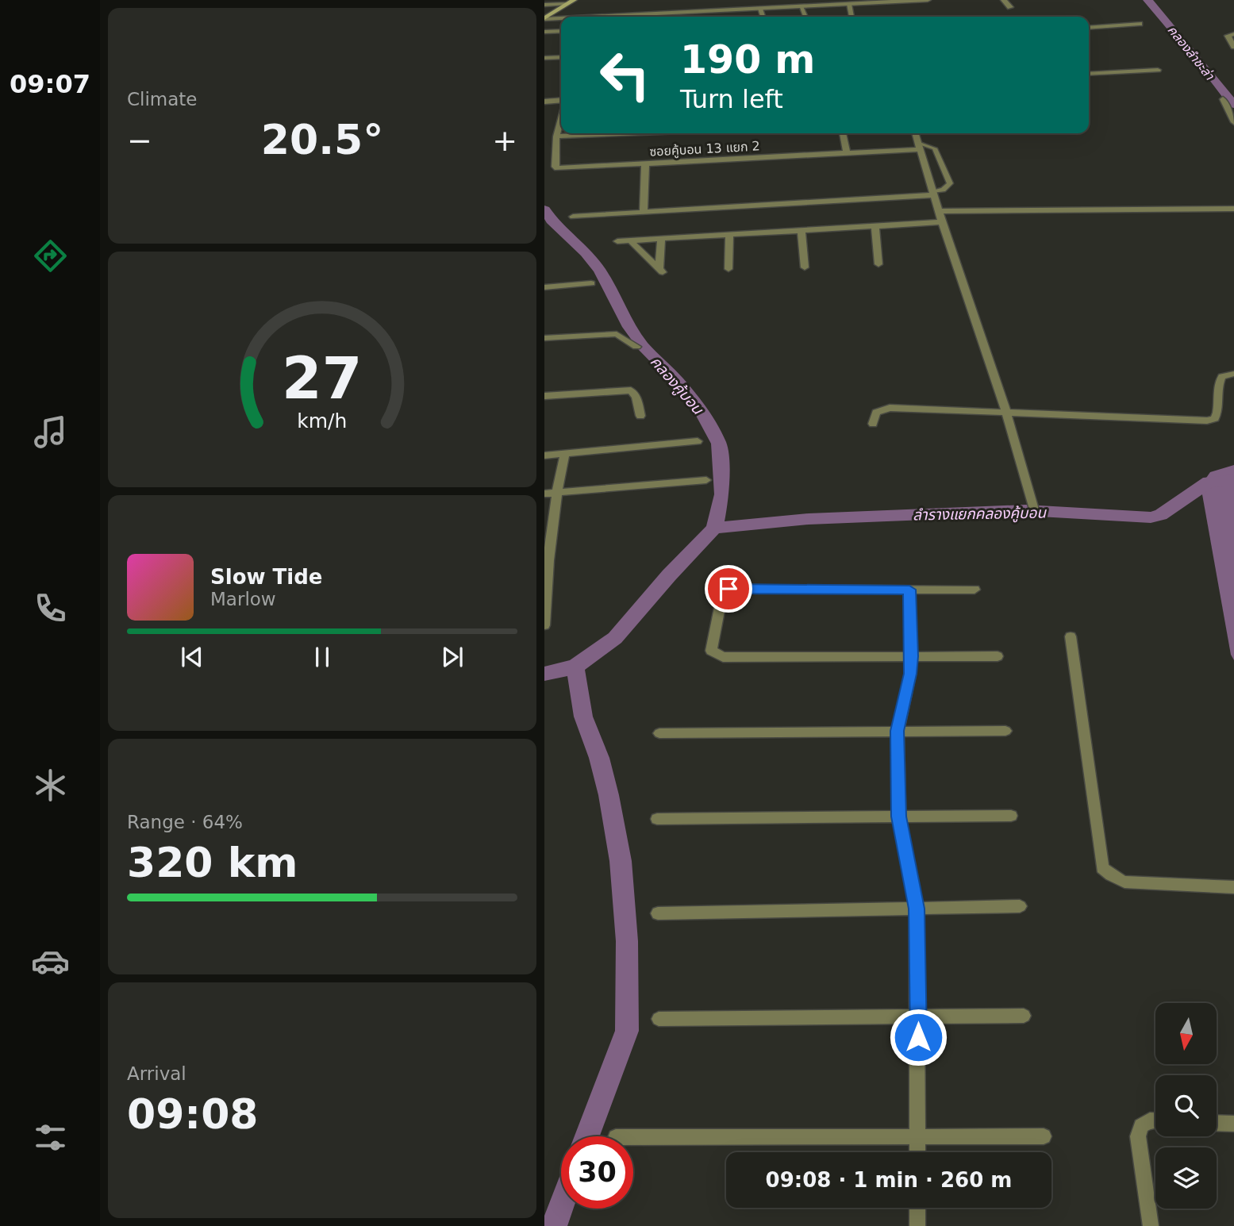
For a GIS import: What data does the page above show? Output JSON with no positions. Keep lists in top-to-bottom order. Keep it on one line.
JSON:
{"streets":{"street":["ซอยคู้บอน 13 แยก 2"]},"water":["คลองลำชะล่า","คลองคู้บอน","ลำรางแยกคลองคู้บอน"],"north":"bottom","page":{"tabs":"09:07","tile":["Climate",["Range · 64%","320 km"],["Arrival","09:08"]],"turn":["190 m","Turn left"],"heat":["−","20.5°","+"],"song":["Slow Tide","Marlow"],"limit":"30","trip":"09:08 · 1 min · 260 m","gauge":["27","km/h"]}}
